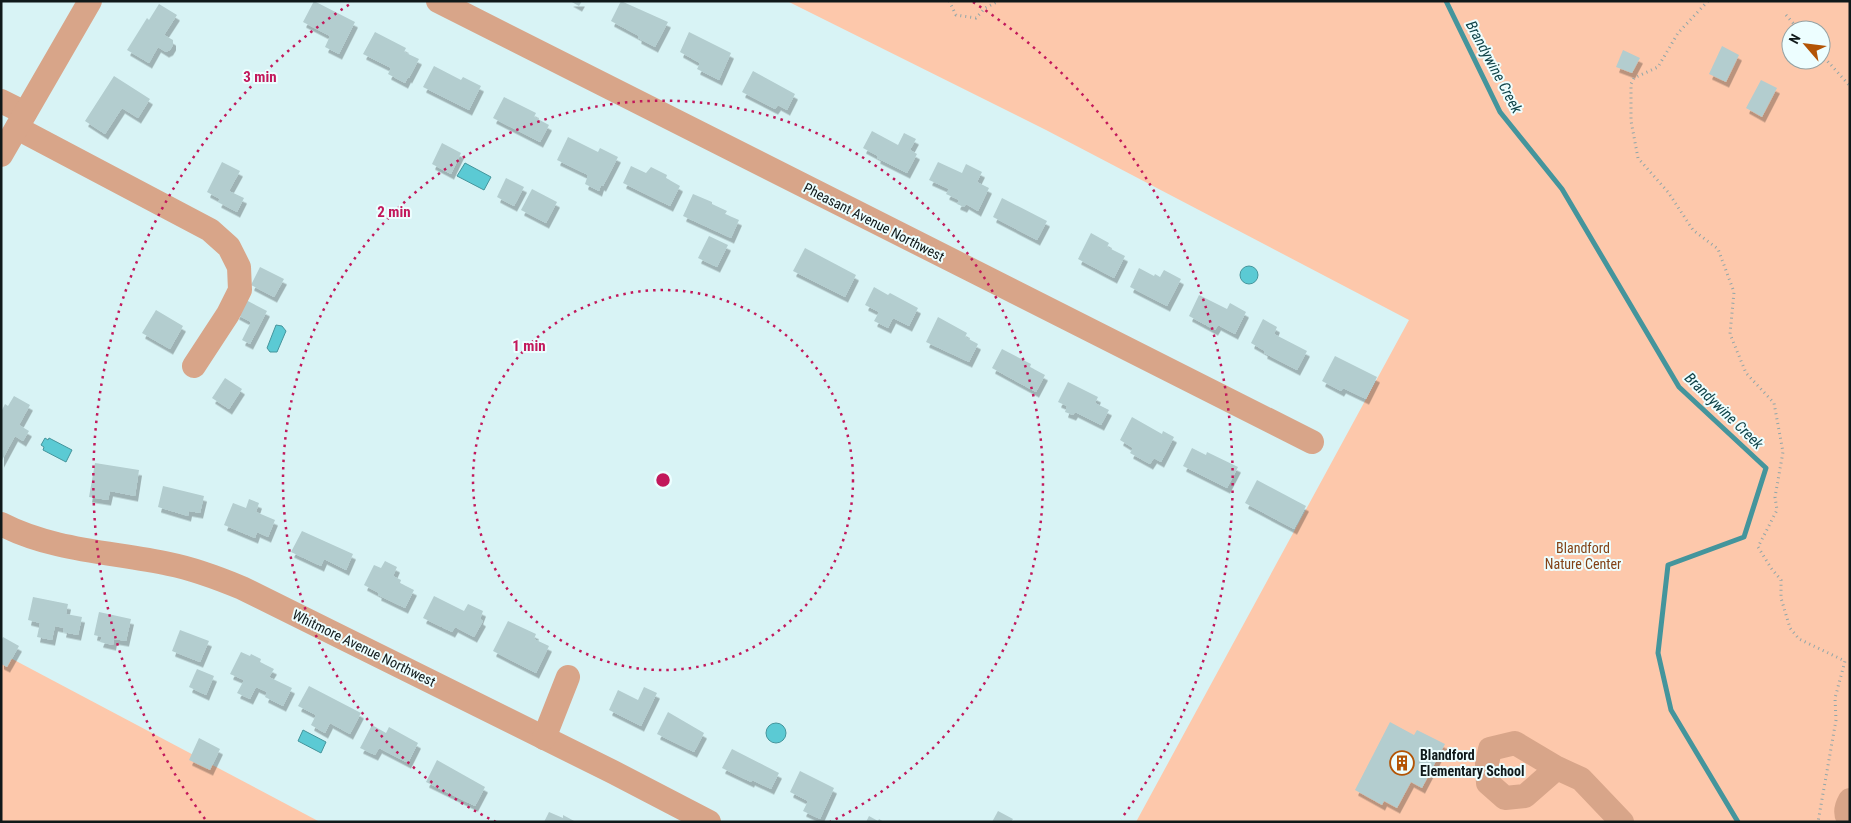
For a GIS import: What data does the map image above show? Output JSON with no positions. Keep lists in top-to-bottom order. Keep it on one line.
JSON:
{"streets":{"street":["Pheasant Avenue Northwest","Whitmore Avenue Northwest"]},"water":["Brandywine Creek"],"parks":["Blandford Nature Center"],"places":{"building":["Blandford Elementary School"]},"north":"top left","rings":["3 min","2 min","1 min"]}
